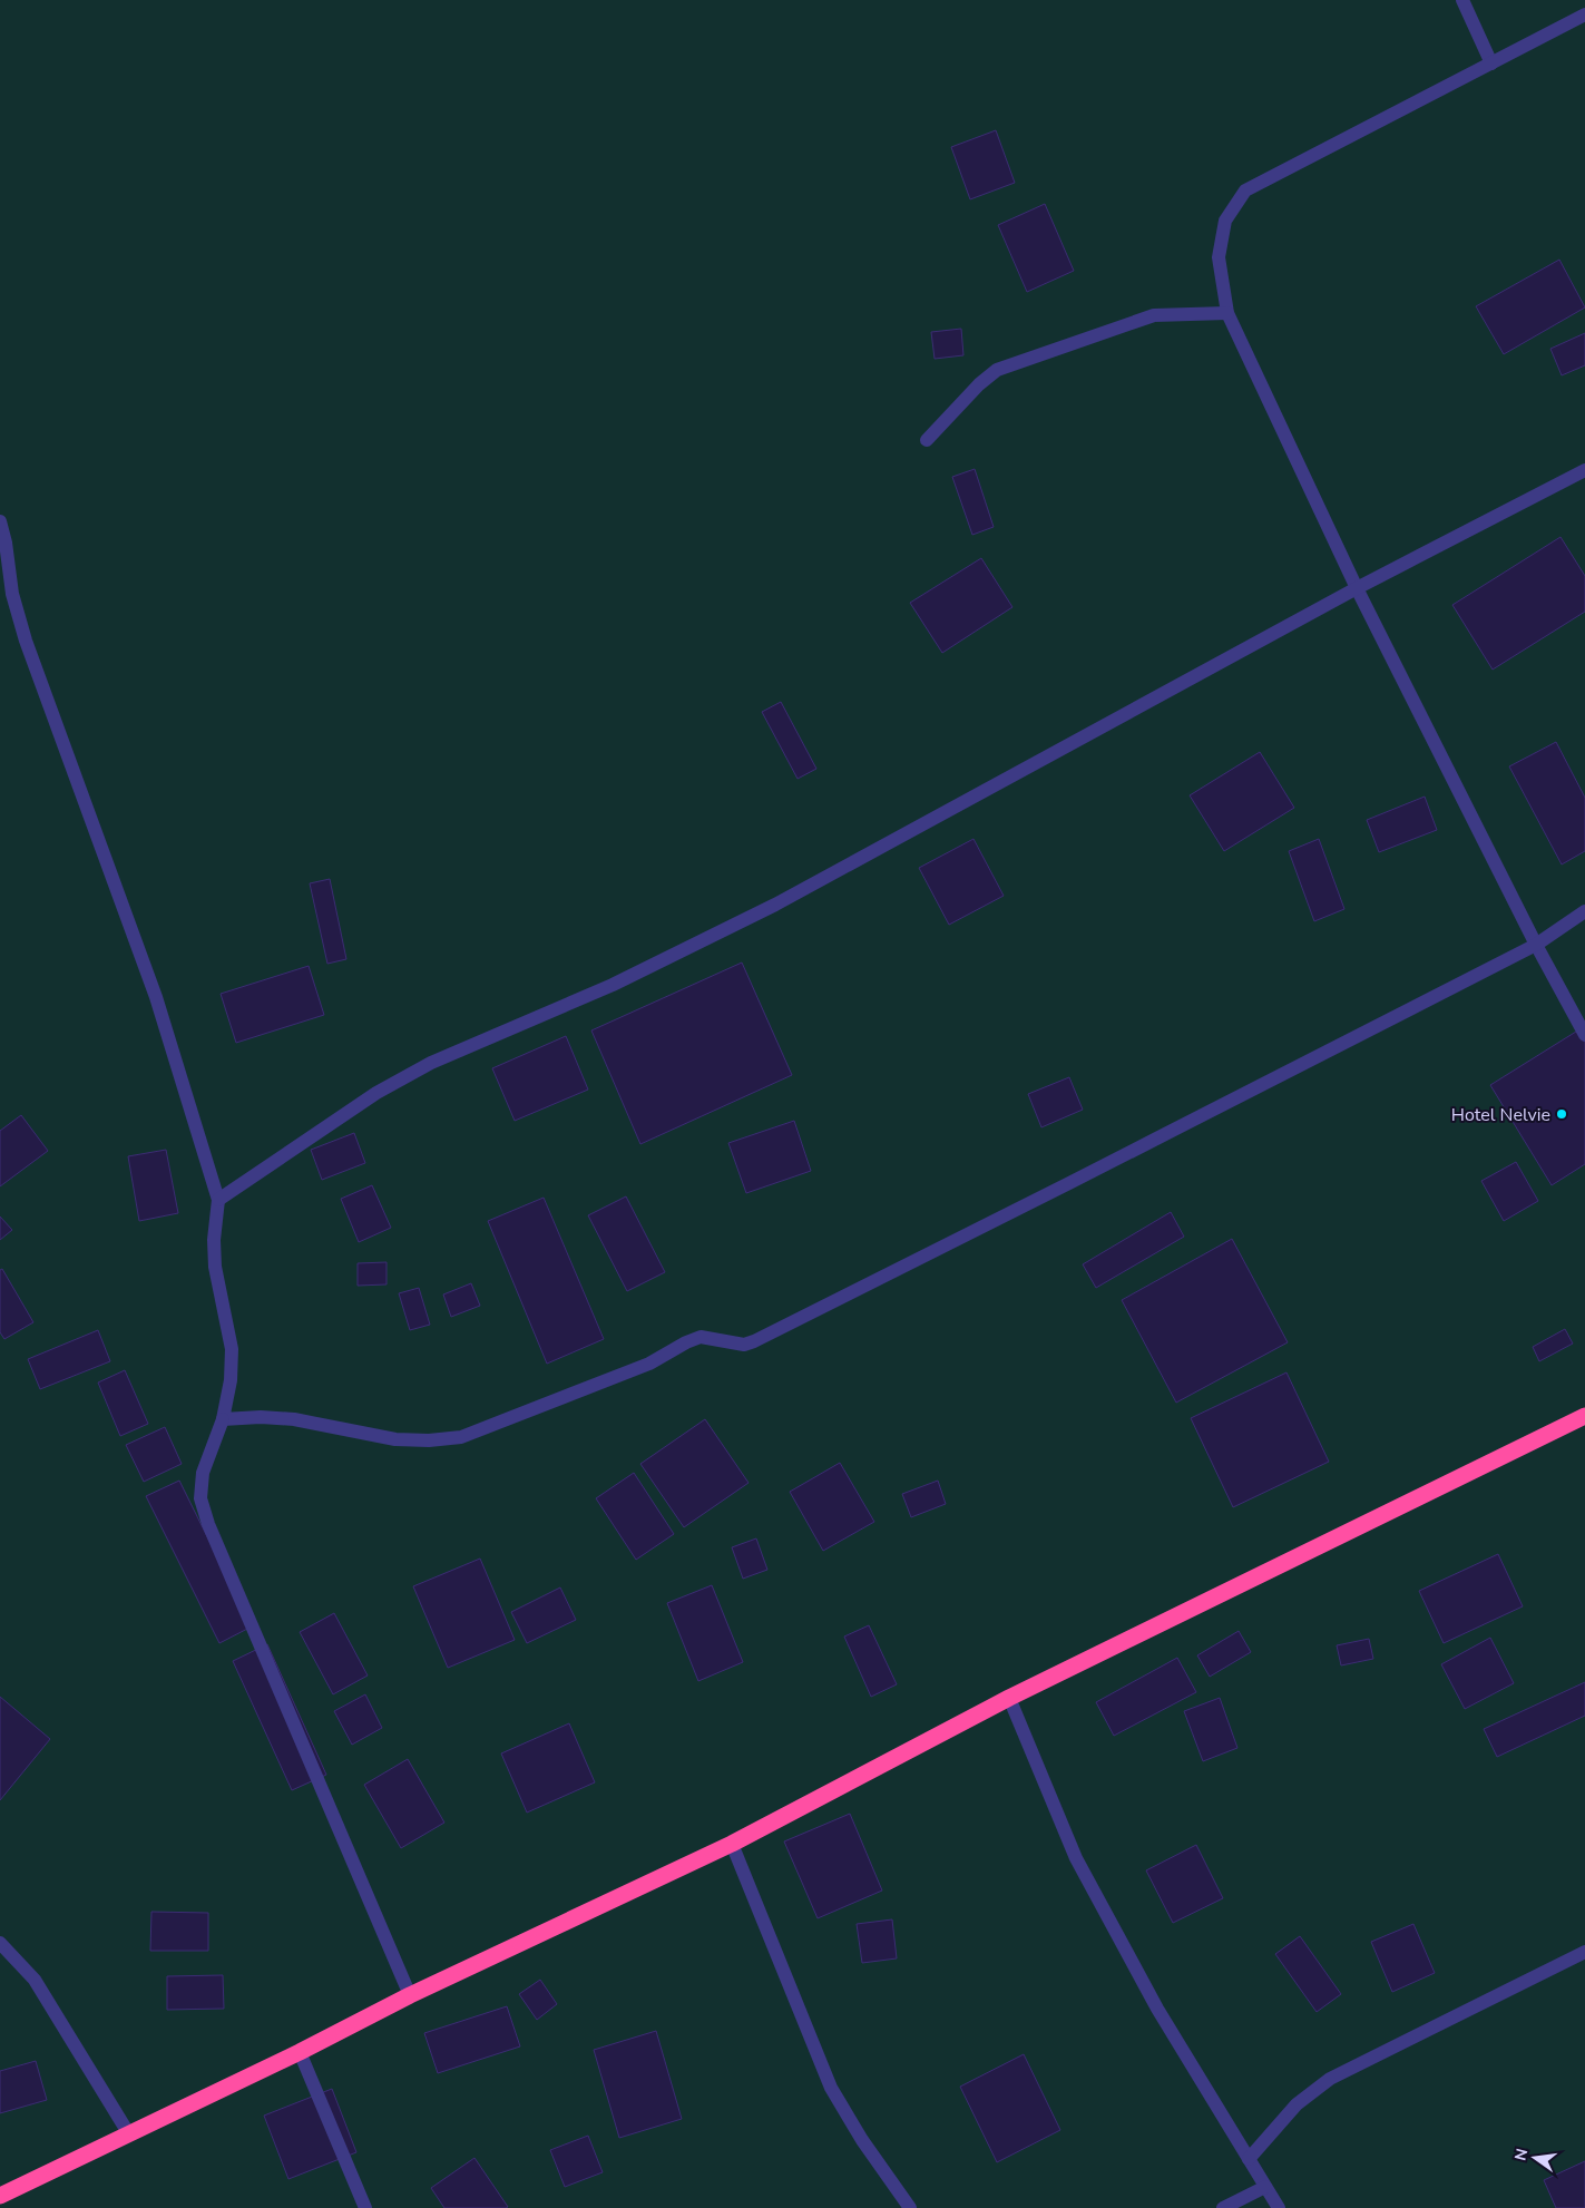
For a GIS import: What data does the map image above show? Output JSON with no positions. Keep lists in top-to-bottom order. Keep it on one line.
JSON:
{"places":["Hotel Nelvie"],"north":"left"}
